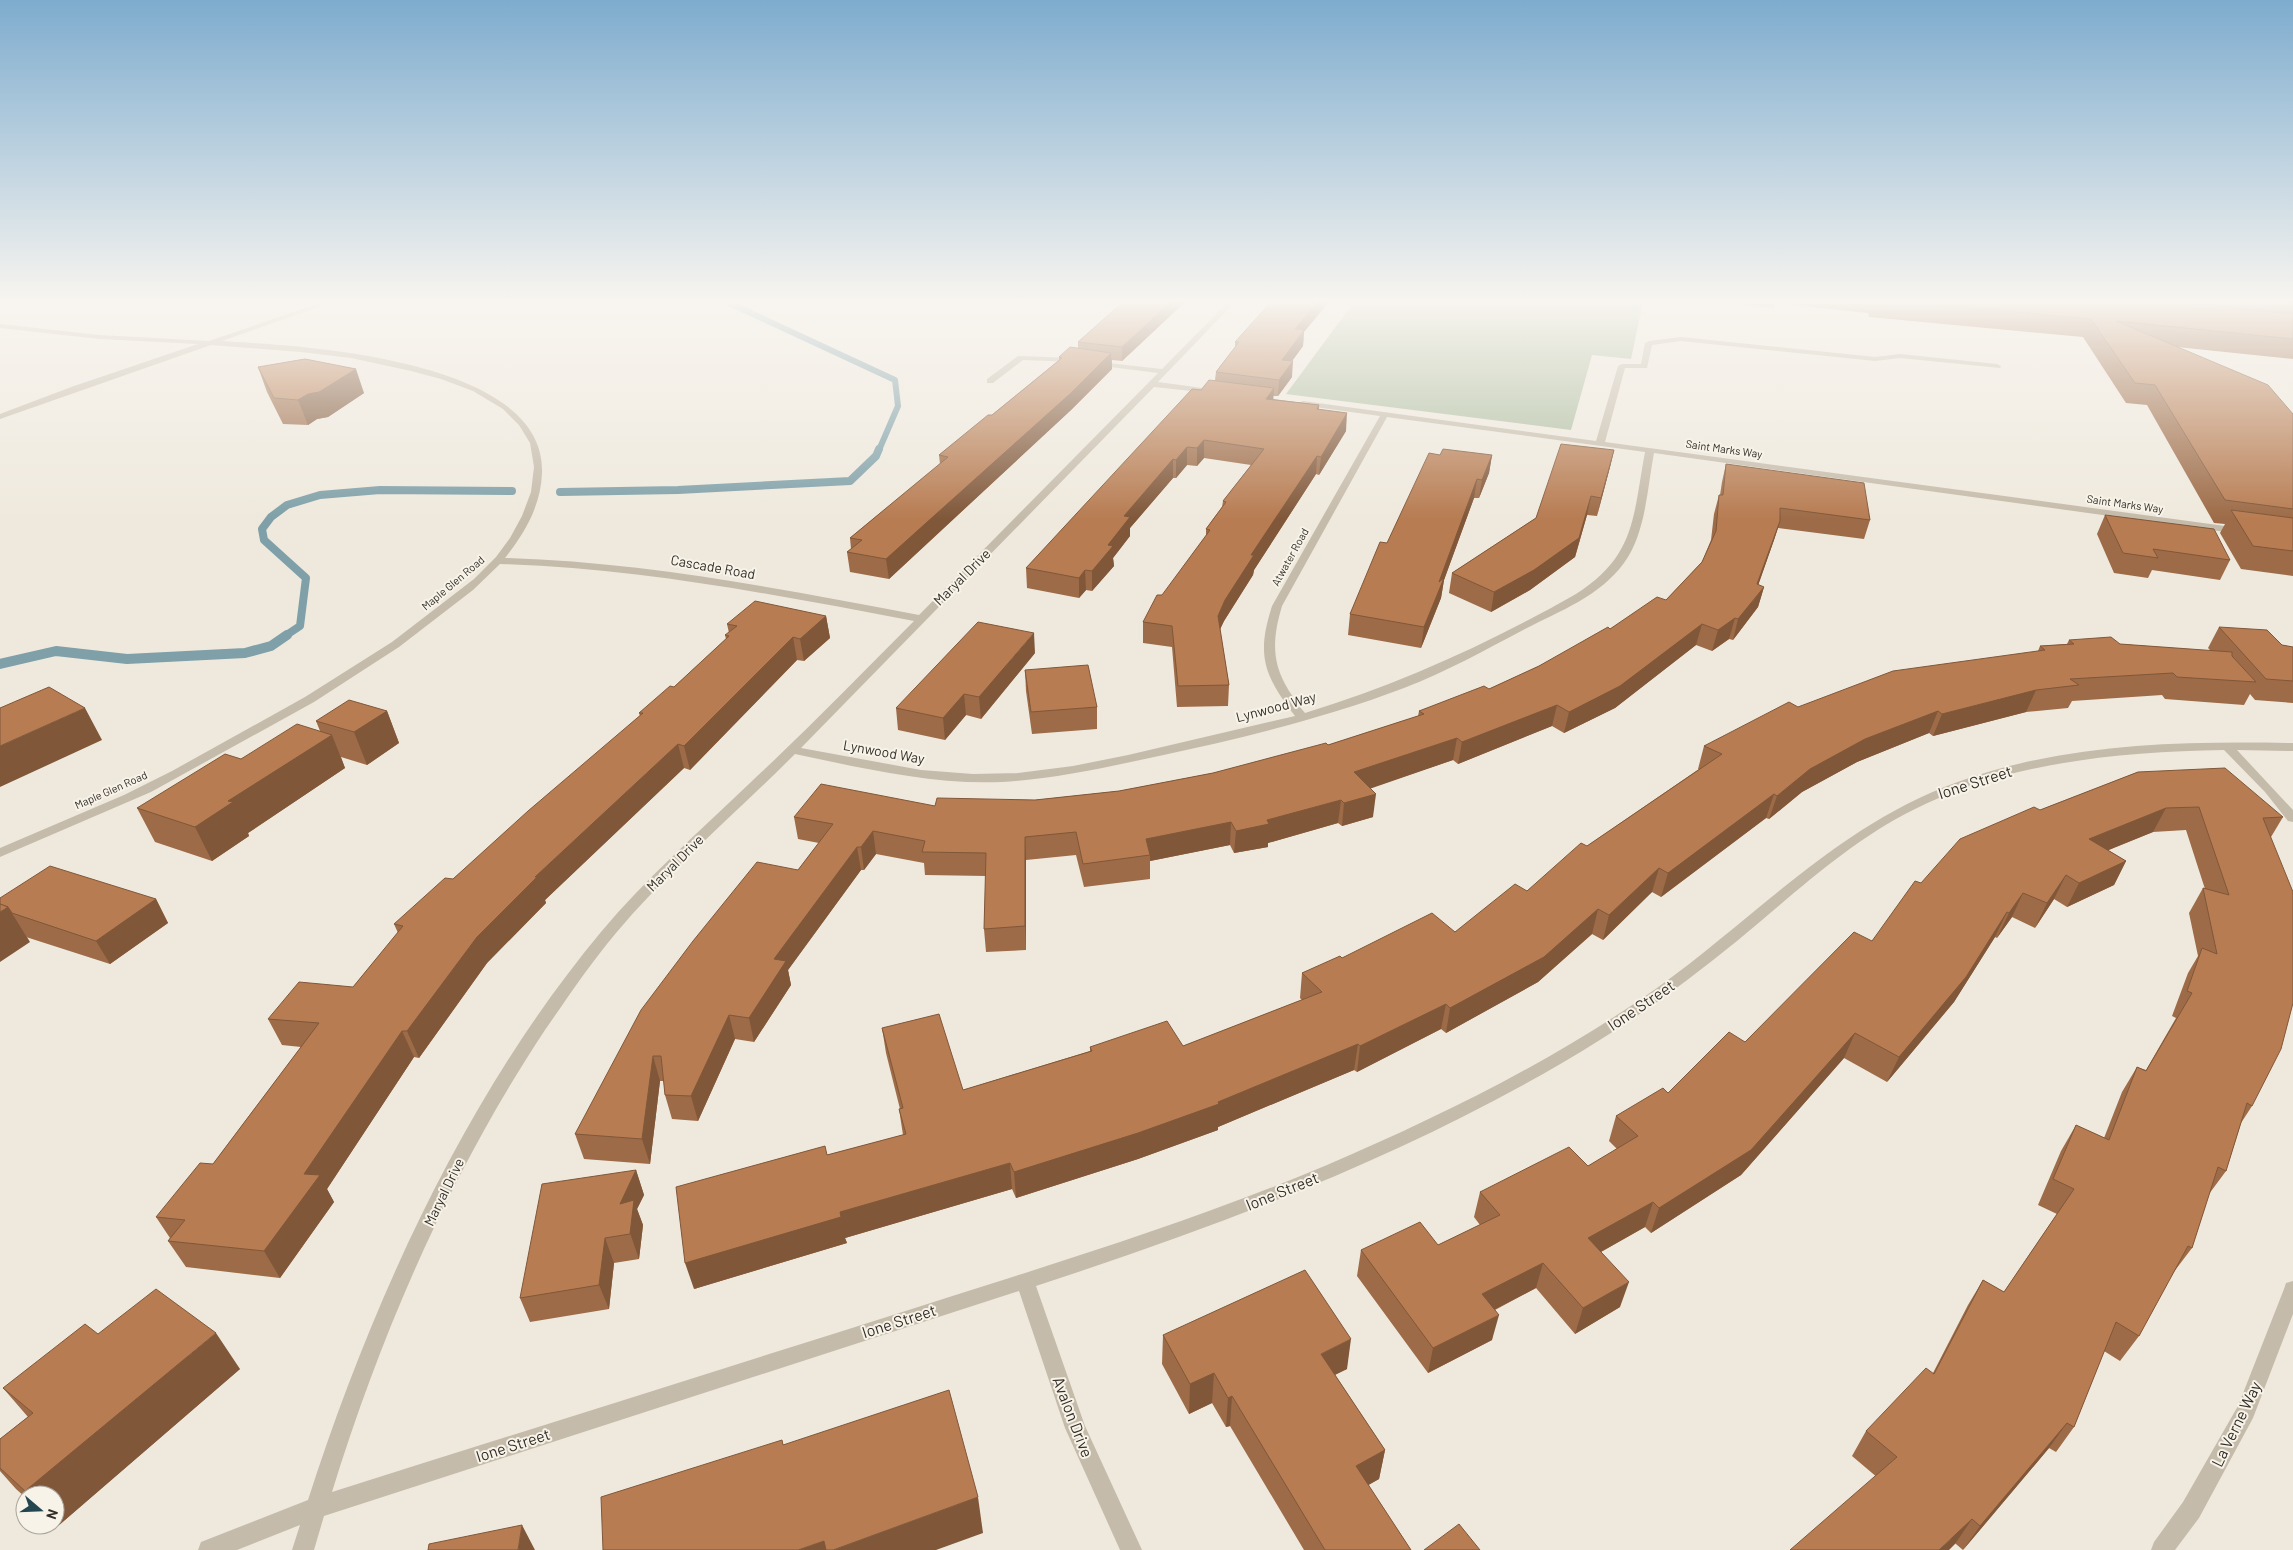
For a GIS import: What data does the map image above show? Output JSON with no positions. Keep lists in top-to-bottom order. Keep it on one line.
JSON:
{"streets":{"street":["Saint Marks Way","Atwater Road","Cascade Road","Maryal Drive","Maple Glen Road","Lynwood Way","Ione Street","Avalon Drive","La Verne Way"]},"crossings":[["Saint Marks Way","Atwater Road"],["Saint Marks Way","Lynwood Way"],["Atwater Road","Lynwood Way"],["Cascade Road","Maryal Drive"],["Cascade Road","Maple Glen Road"],["Maryal Drive","Lynwood Way"],["Maryal Drive","Ione Street"],["Ione Street","Avalon Drive"]],"north":"right"}
